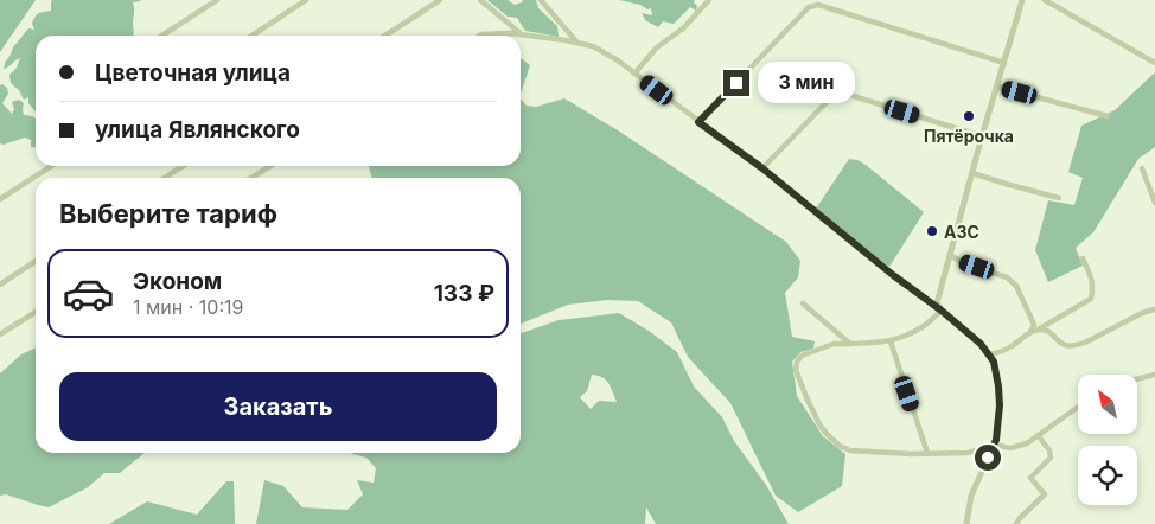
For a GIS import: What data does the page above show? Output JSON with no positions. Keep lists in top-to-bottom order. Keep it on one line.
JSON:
{"places":["Пятёрочка","АЗС"],"north":"top left","page":{"banner":["Цветочная улица","улица Являнского"],"bubble":"3 мин","heading":"Выберите тариф","list":[{"name":"Эконом","note":"1 мин · 10:19","value":"133 ₽"}],"buttons":"Заказать"}}
